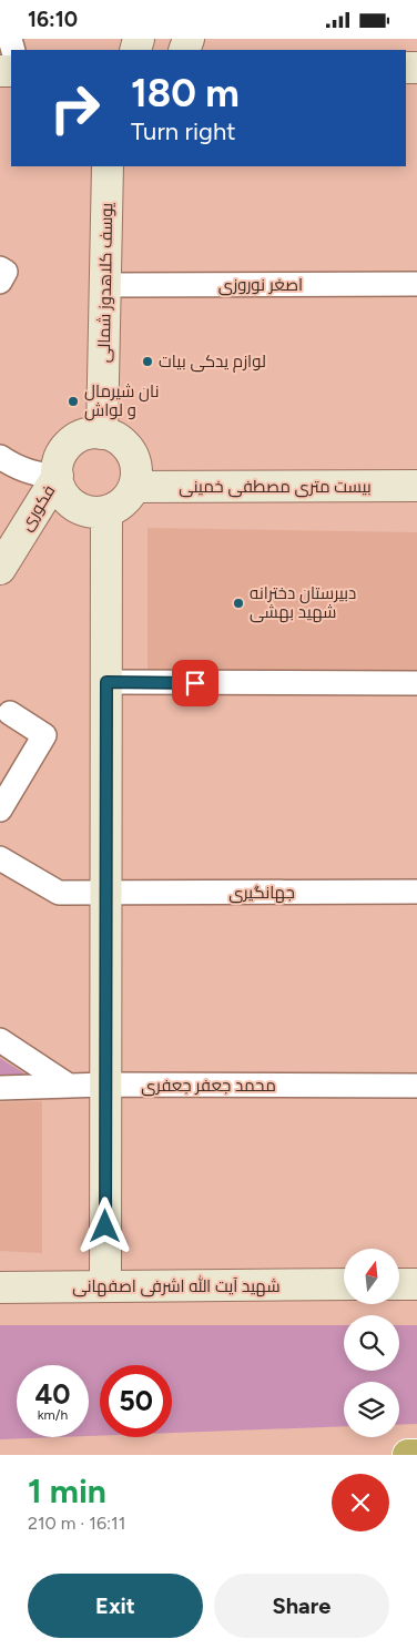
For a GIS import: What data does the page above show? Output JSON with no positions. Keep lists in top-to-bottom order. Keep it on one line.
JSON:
{"streets":{"main road":["یوسف کلاهدوز شمالی","بیست متری مصطفی خمینی","فکوری","شهید آیت الله اشرفی اصفهانی"],"street":["اصغر نوروزی","جهانگیری","محمد جعفر جعفری"]},"crossings":[["یوسف کلاهدوز شمالی","اصغر نوروزی"],["یوسف کلاهدوز شمالی","بیست متری مصطفی خمینی"],["یوسف کلاهدوز شمالی","فکوری"],["بیست متری مصطفی خمینی","فکوری"]],"places":["لوازم یدکی بیات","نان شیرمال و لواش","دبیرستان دخترانه شهید بهشی"],"north":"top","page":{"status":"16:10","turn":["180 m","Turn right"],"speed":"40 km/h","limit":"50","heading":["1 min","210 m · 16:11"],"buttons":["Exit","Share"]}}
